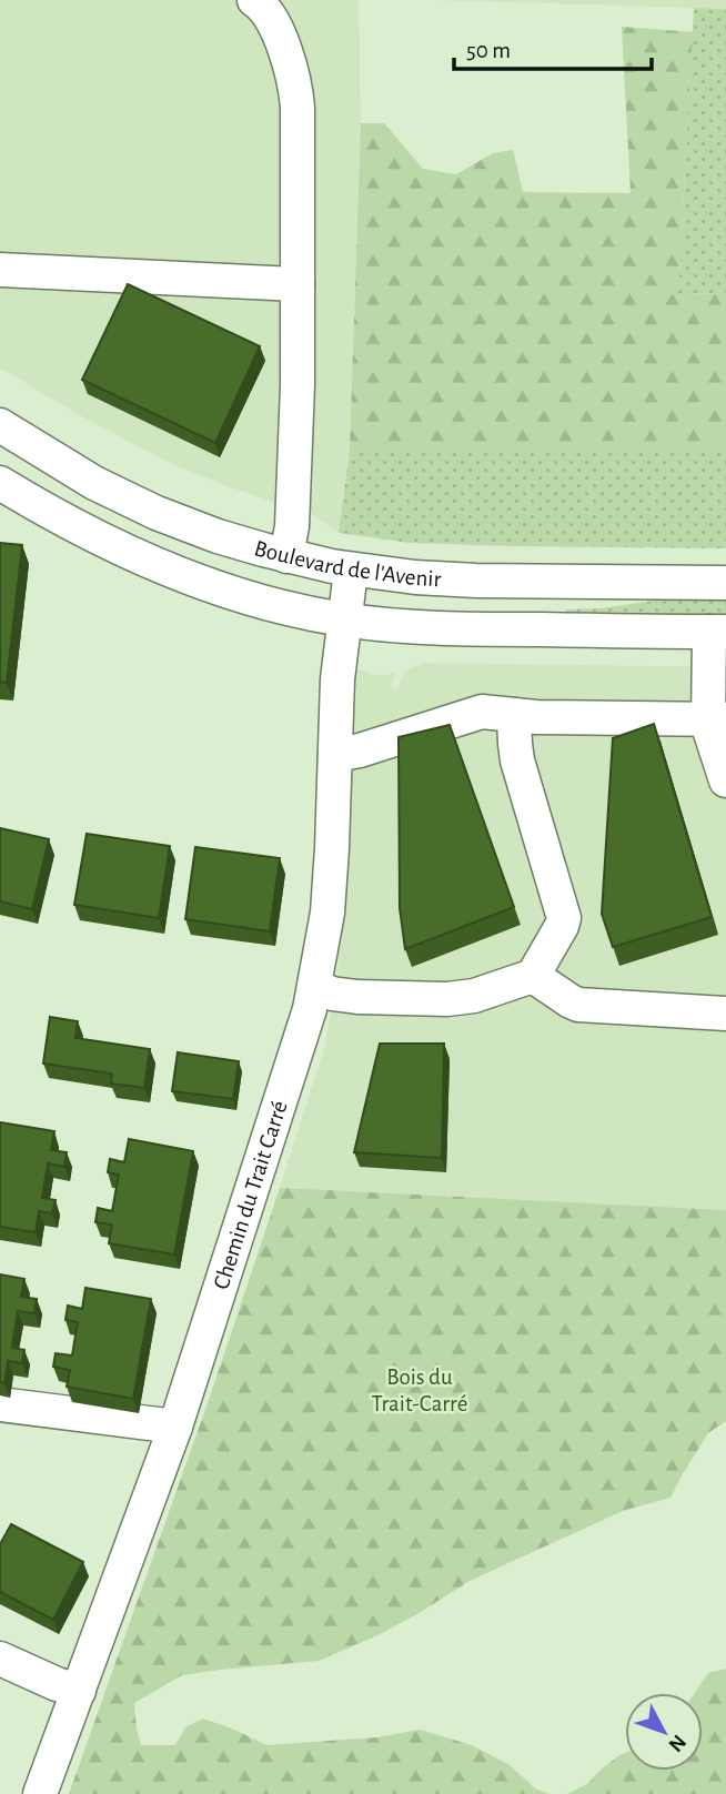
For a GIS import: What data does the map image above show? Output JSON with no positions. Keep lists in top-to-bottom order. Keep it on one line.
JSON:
{"streets":{"street":["Boulevard de l'Avenir","Chemin du Trait Carré"]},"crossings":[["Boulevard de l'Avenir","Chemin du Trait Carré"]],"parks":["Bois du Trait-Carré"],"scale_bar":"50 m","north":"bottom right"}
